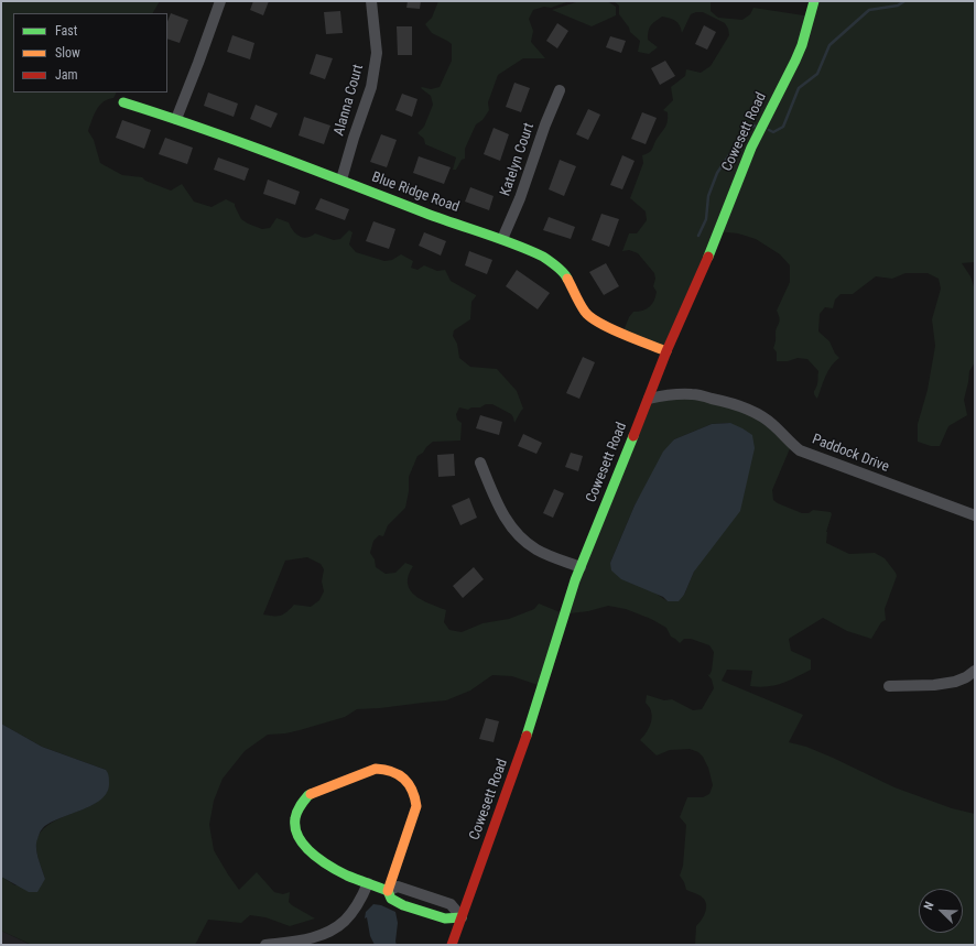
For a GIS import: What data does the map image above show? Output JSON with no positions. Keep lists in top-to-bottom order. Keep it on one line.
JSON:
{"streets":{"street":["Alanna Court","Cowesett Road","Katelyn Court","Blue Ridge Road","Paddock Drive"]},"crossings":[["Alanna Court","Blue Ridge Road"],["Cowesett Road","Blue Ridge Road"],["Cowesett Road","Paddock Drive"],["Katelyn Court","Blue Ridge Road"]],"legend":["Fast","Slow","Jam"],"north":"top left"}
